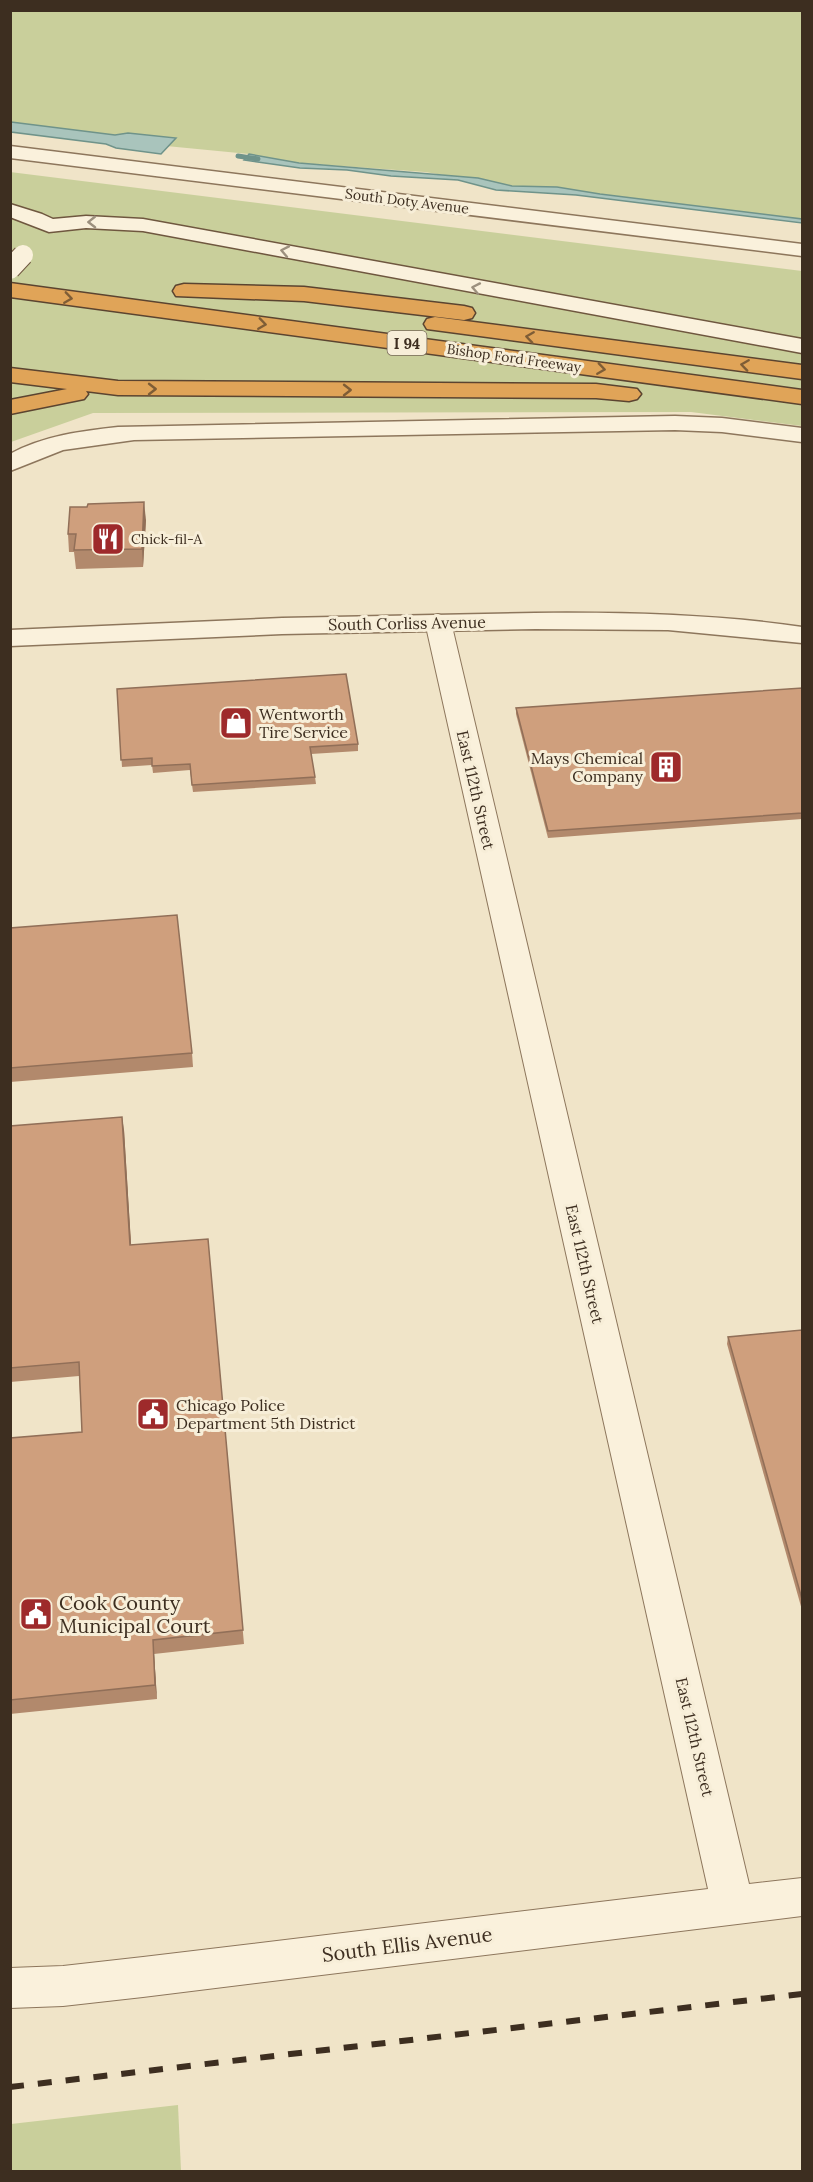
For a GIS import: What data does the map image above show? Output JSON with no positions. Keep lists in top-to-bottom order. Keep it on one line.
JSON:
{"streets":{"highway":["I 94","Bishop Ford Freeway"],"street":["South Doty Avenue","South Corliss Avenue","East 112th Street","South Ellis Avenue"]},"crossings":[["South Corliss Avenue","East 112th Street"],["East 112th Street","South Ellis Avenue"]],"places":{"restaurant":["Chick-fil-A"],"shop":["Wentworth Tire Service"],"building":["Mays Chemical Company"],"public building":["Chicago Police Department 5th District","Cook County Municipal Court"]}}
